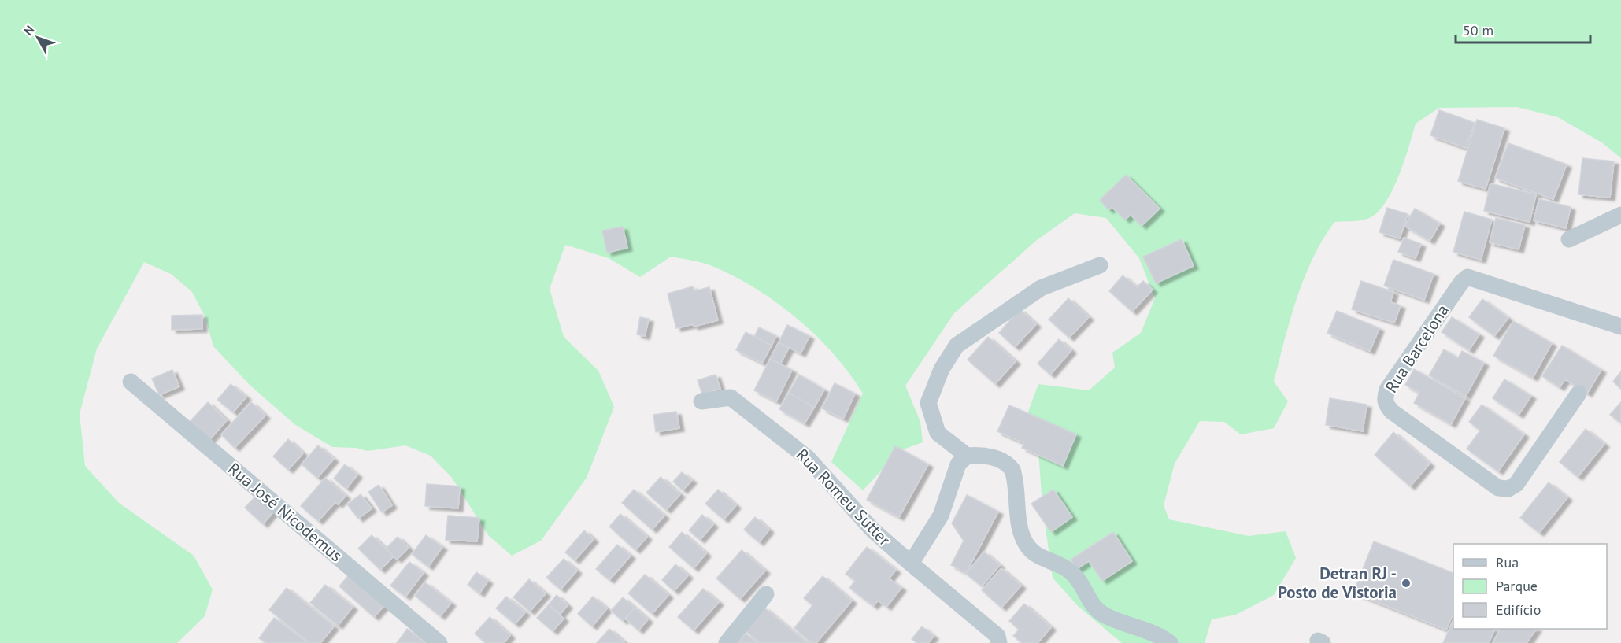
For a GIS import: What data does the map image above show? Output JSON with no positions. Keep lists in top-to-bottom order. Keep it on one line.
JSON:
{"streets":{"street":["Rua Barcelona","Rua Romeu Sutter","Rua José Nicodemus"]},"places":["Detran RJ - Posto de Vistoria"],"legend":["Rua","Parque","Edifício"],"scale_bar":"50 m","north":"top left"}
